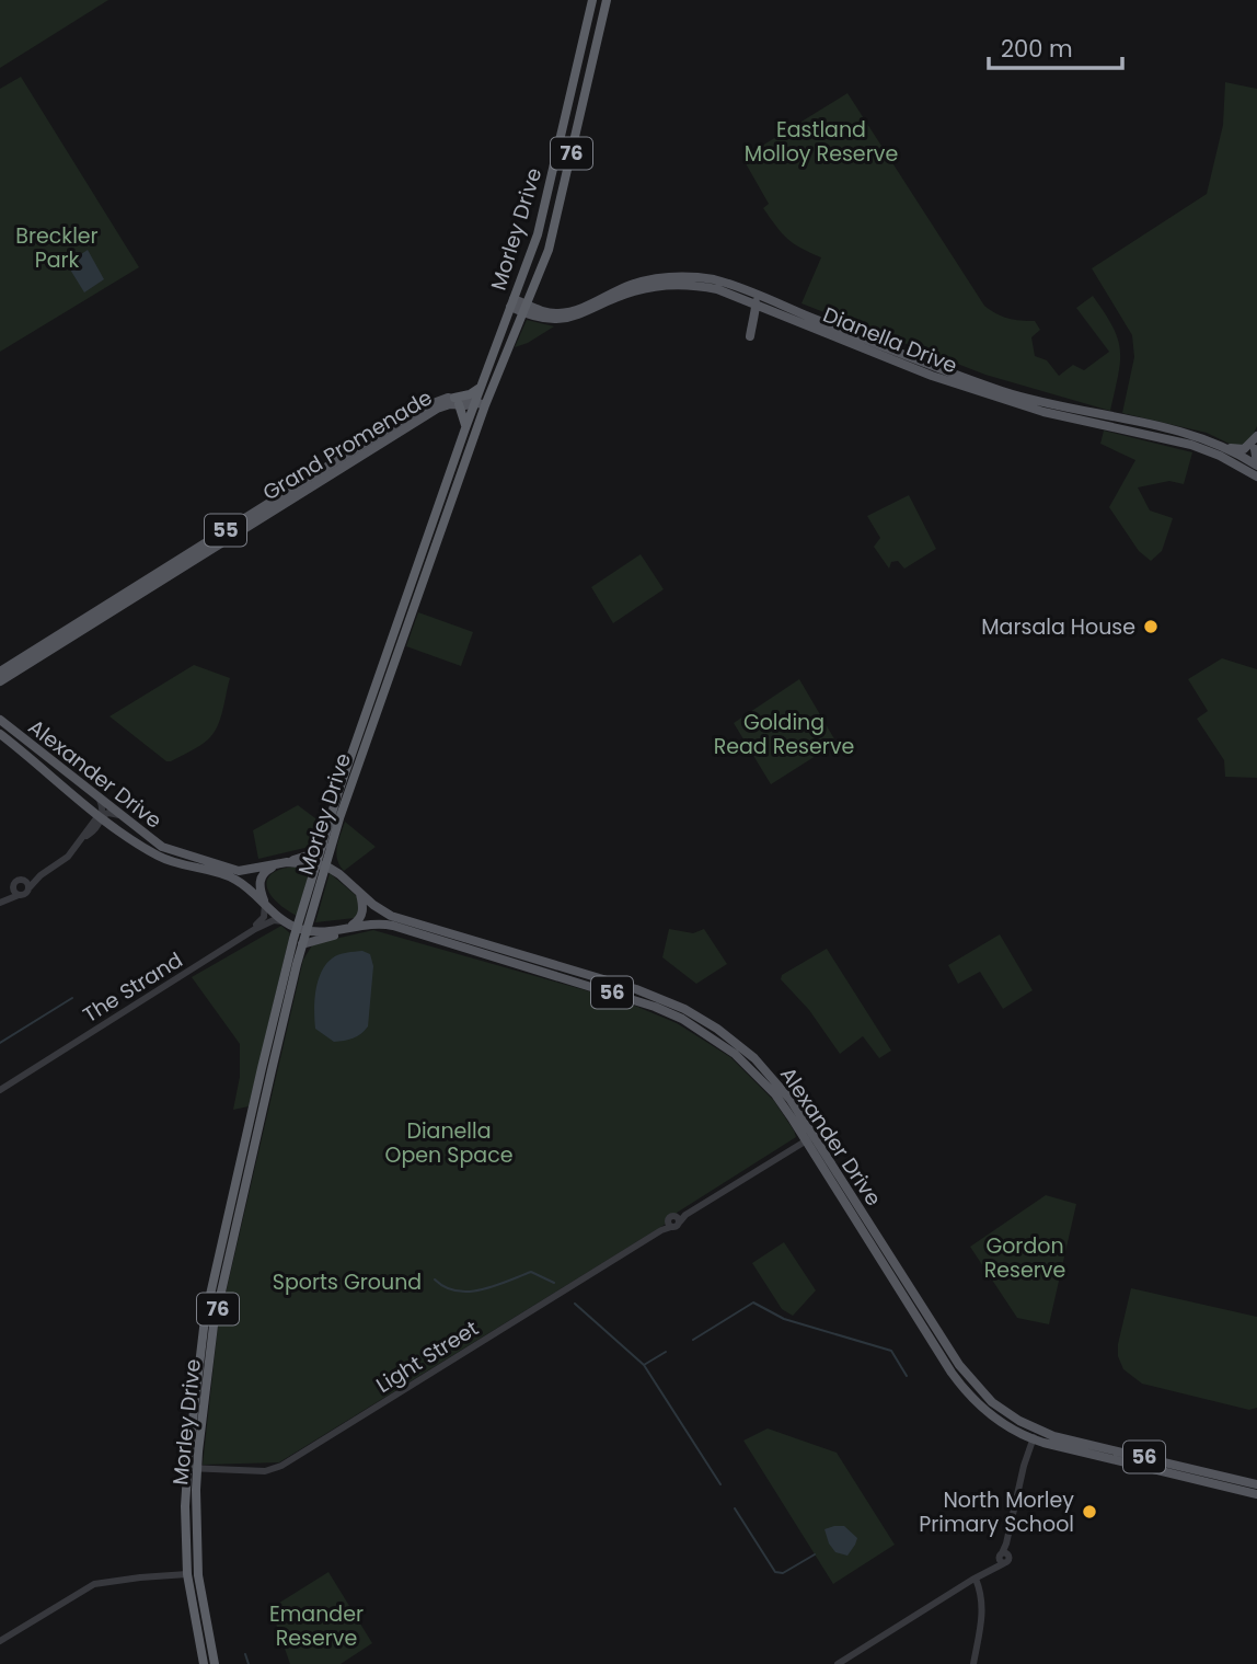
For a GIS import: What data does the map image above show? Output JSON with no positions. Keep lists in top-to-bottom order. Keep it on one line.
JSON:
{"streets":{"highway":["76","Morley Drive"],"main road":["Dianella Drive","Grand Promenade","55","Alexander Drive","56"],"street":["The Strand","Light Street"]},"crossings":[["Morley Drive","Dianella Drive"],["Morley Drive","Grand Promenade"],["Morley Drive","Alexander Drive"],["Morley Drive","56"],["Morley Drive","Light Street"],["Alexander Drive","The Strand"],["Alexander Drive","56"],["Alexander Drive","Light Street"]],"parks":["Eastland Molloy Reserve","Breckler Park","Golding Read Reserve","Dianella Open Space","Gordon Reserve","Sports Ground","Emander Reserve"],"places":["Marsala House","North Morley Primary School"],"scale_bar":"200 m"}
